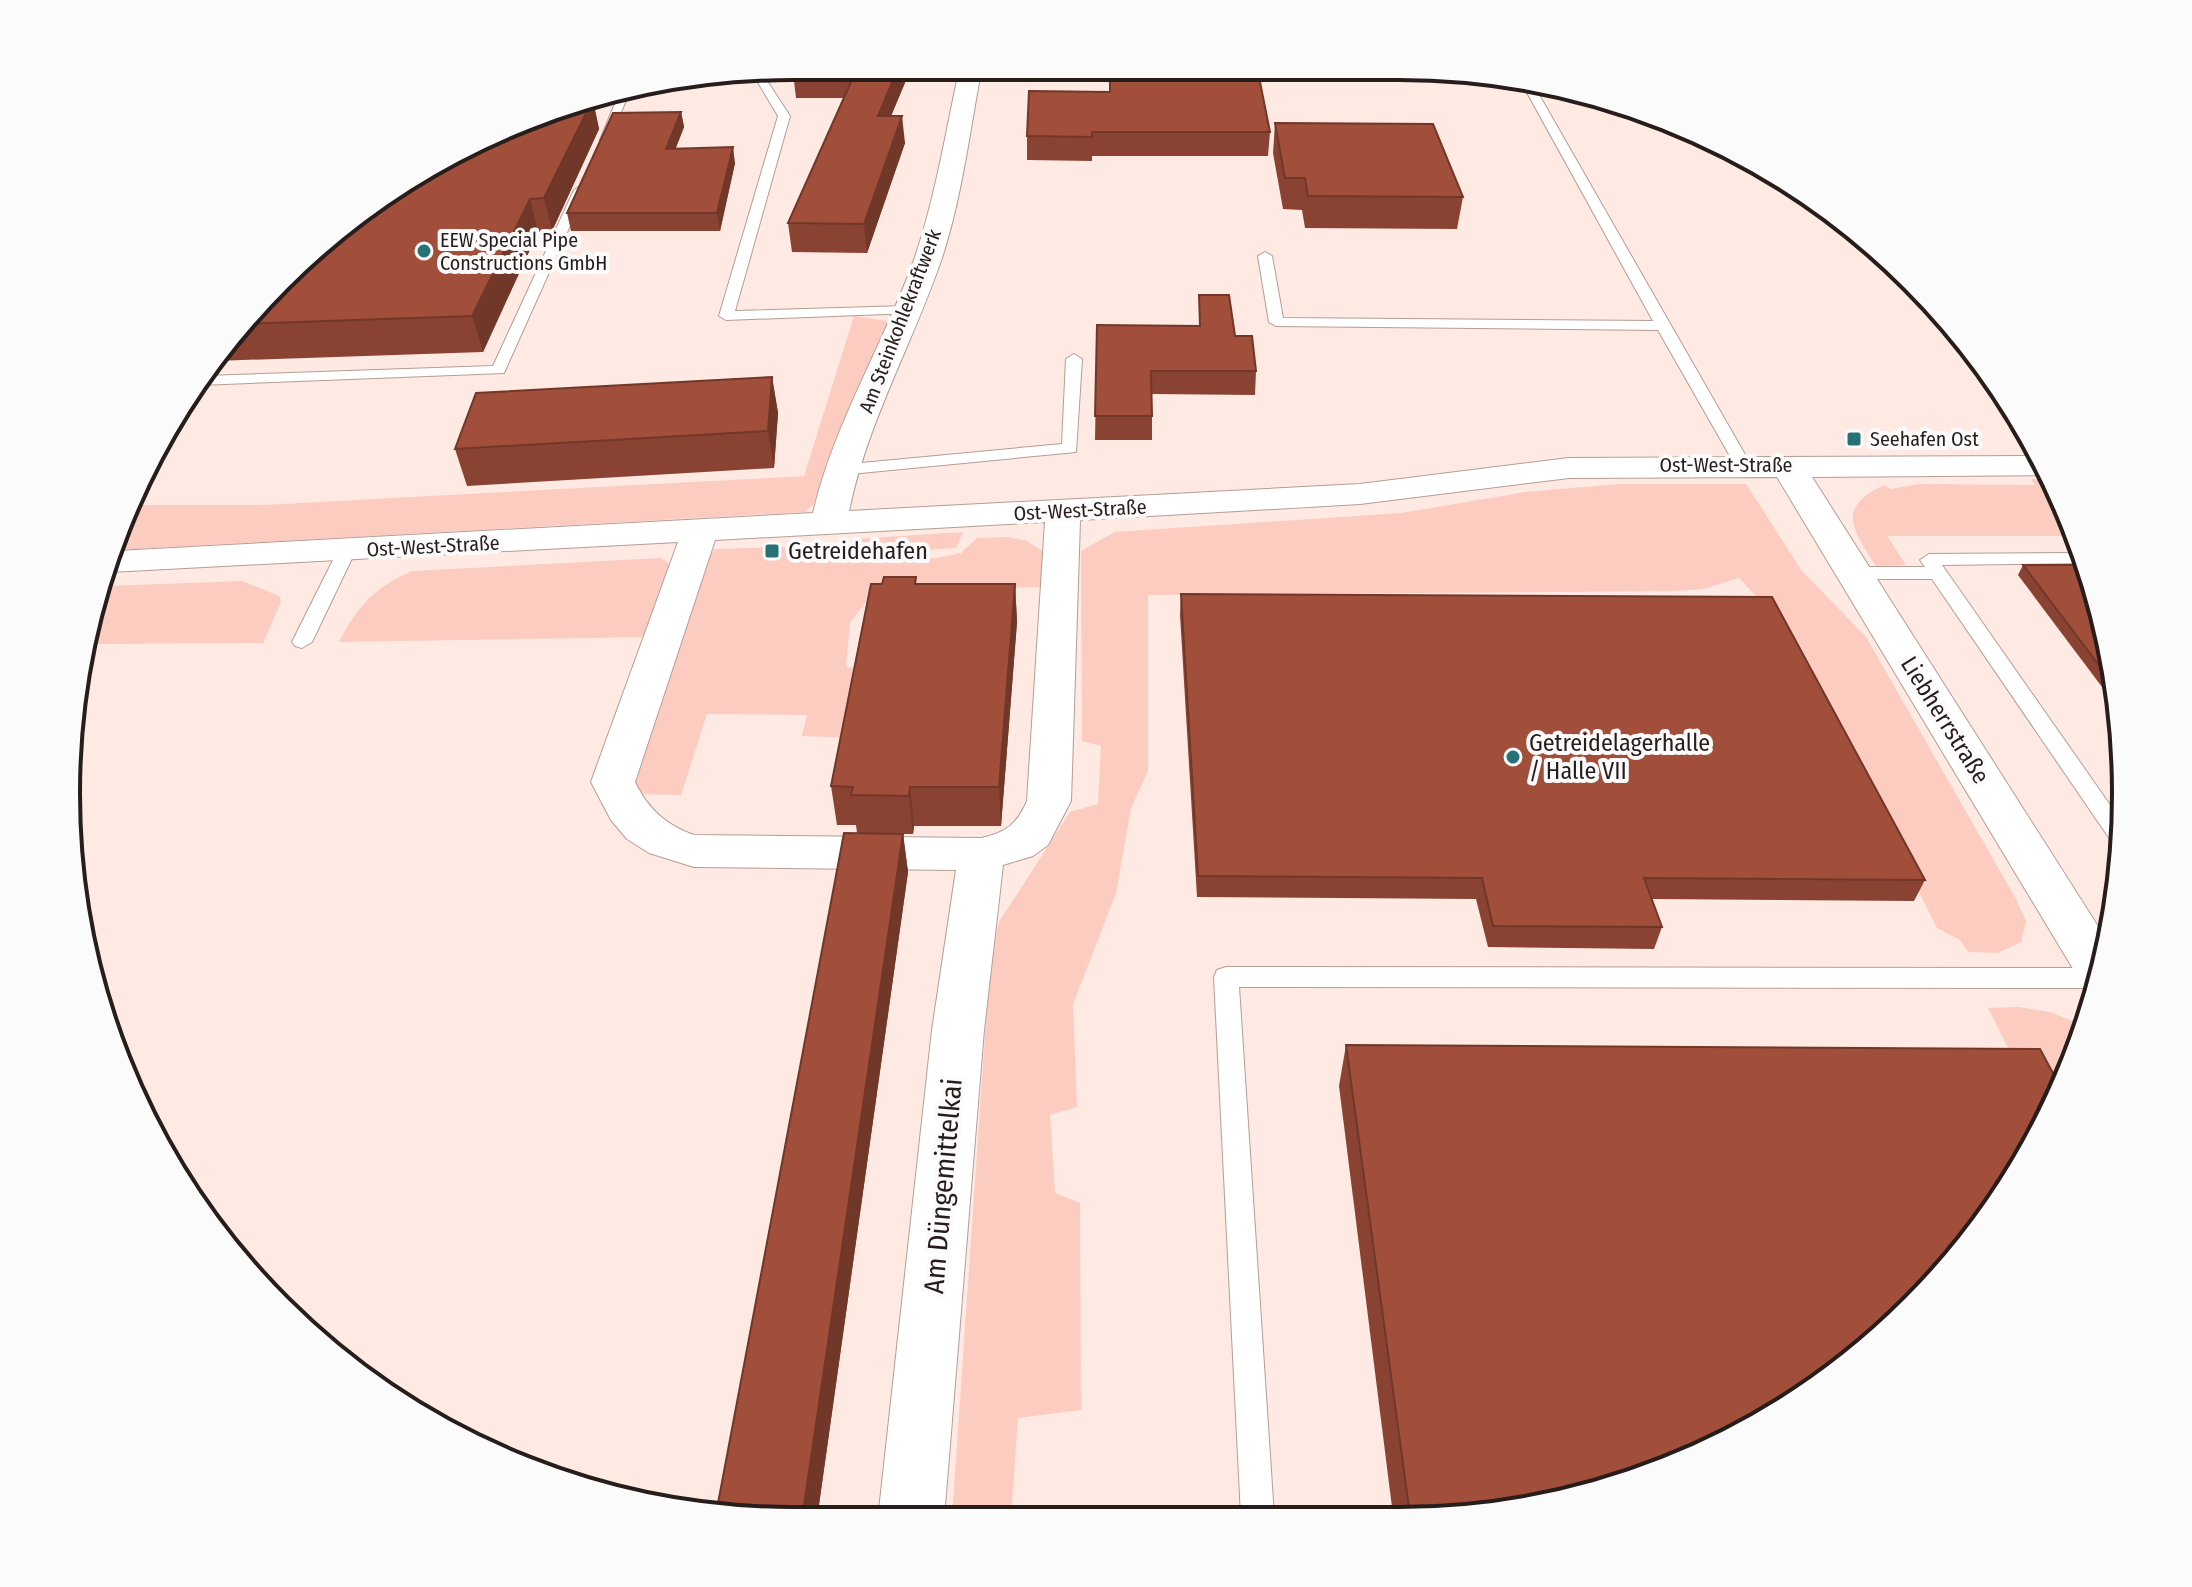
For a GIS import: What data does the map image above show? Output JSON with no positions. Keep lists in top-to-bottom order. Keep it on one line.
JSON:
{"streets":{"street":["Am Steinkohlekraftwerk","Ost-West-Straße","Liebherrstraße","Am Düngemittelkai"]},"crossings":[["Am Steinkohlekraftwerk","Ost-West-Straße"],["Ost-West-Straße","Liebherrstraße"]],"places":{"other":["EEW Special Pipe Constructions GmbH","Getreidelagerhalle / Halle VII"],"transit":["Seehafen Ost","Getreidehafen"]}}
